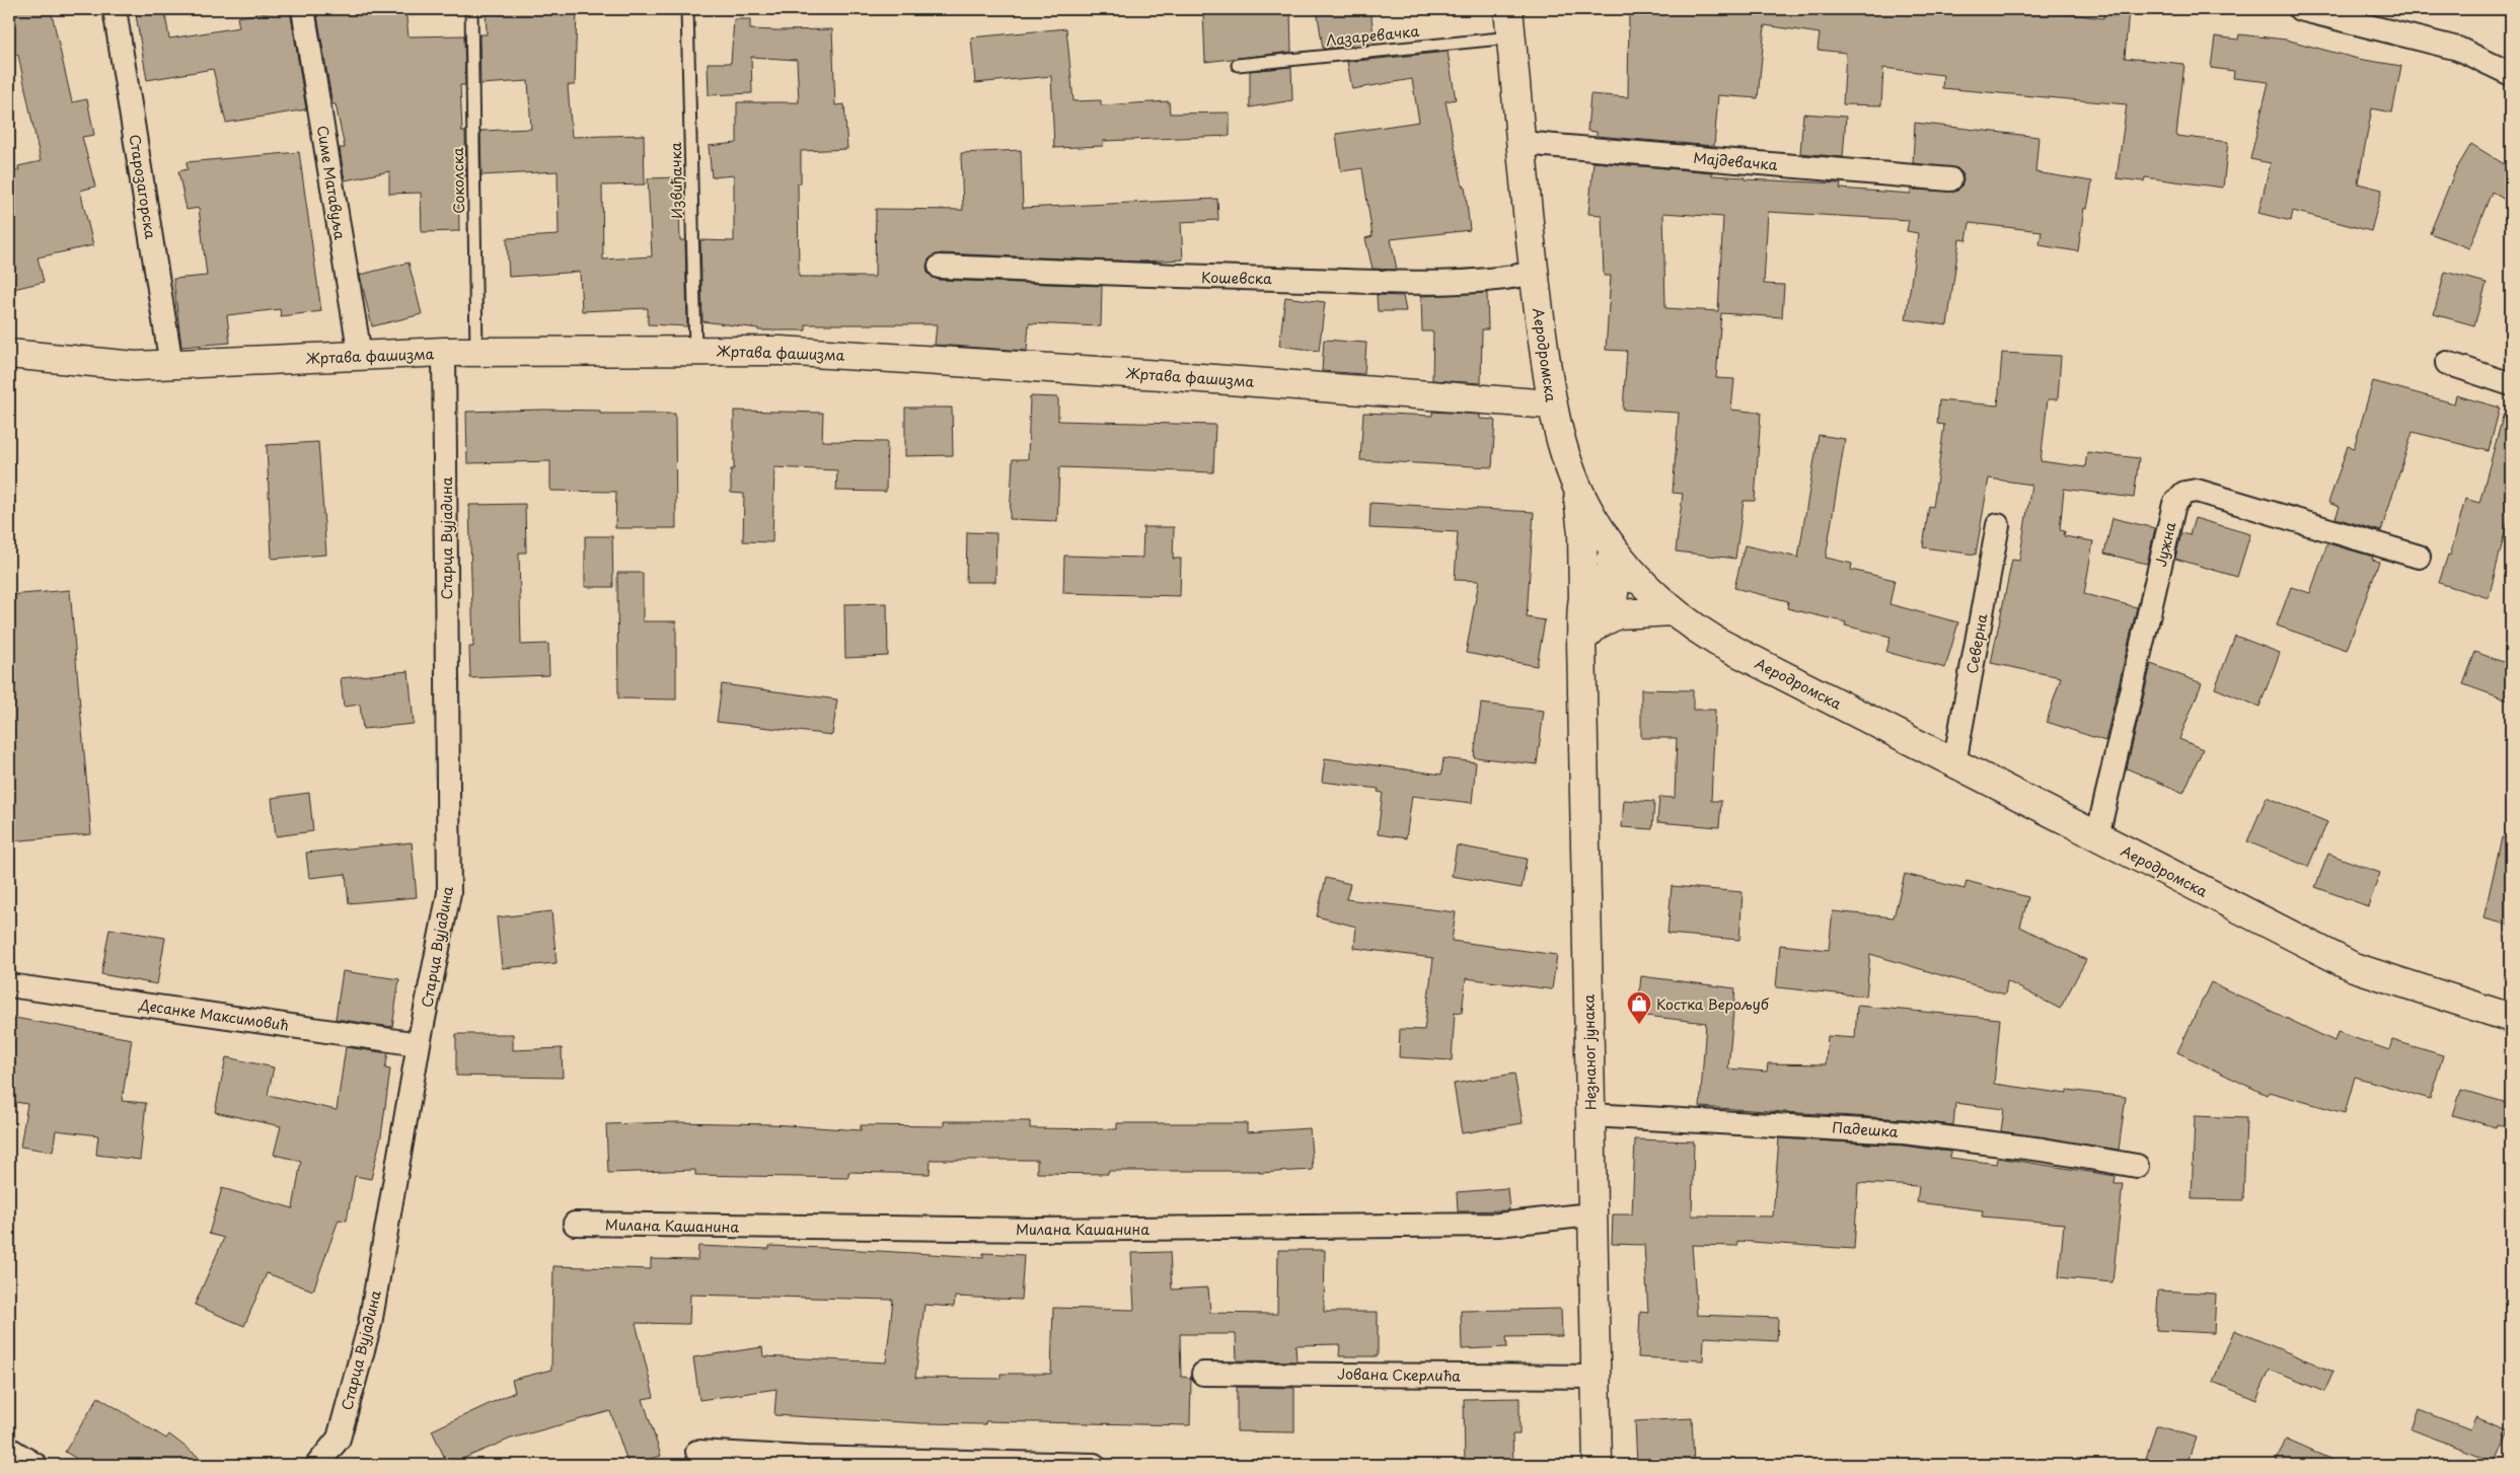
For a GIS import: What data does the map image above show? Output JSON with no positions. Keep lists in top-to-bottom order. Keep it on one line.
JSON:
{"streets":{"street":["Мајдевачка","Симе Матавуља","Старозагорска","Кошевска","Жртава фашизма","Аеродромска","Старца Вујадина","Јужна","Северна","Десанке Максимовић","Незнаног јунака","Падешка","Милана Кашанина","Јована Скерлића"],"lane":["Лазаревачка","Соколска","Извиђачка"]},"crossings":[["Лазаревачка","Аеродромска"],["Мајдевачка","Аеродромска"],["Соколска","Жртава фашизма"],["Извиђачка","Жртава фашизма"],["Симе Матавуља","Жртава фашизма"],["Старозагорска","Жртава фашизма"],["Кошевска","Аеродромска"],["Жртава фашизма","Аеродромска"],["Жртава фашизма","Старца Вујадина"],["Аеродромска","Јужна"],["Аеродромска","Северна"],["Аеродромска","Незнаног јунака"],["Старца Вујадина","Десанке Максимовић"],["Незнаног јунака","Падешка"],["Незнаног јунака","Милана Кашанина"],["Незнаног јунака","Јована Скерлића"]],"places":{"shop":["Костка Верољуб"]}}
